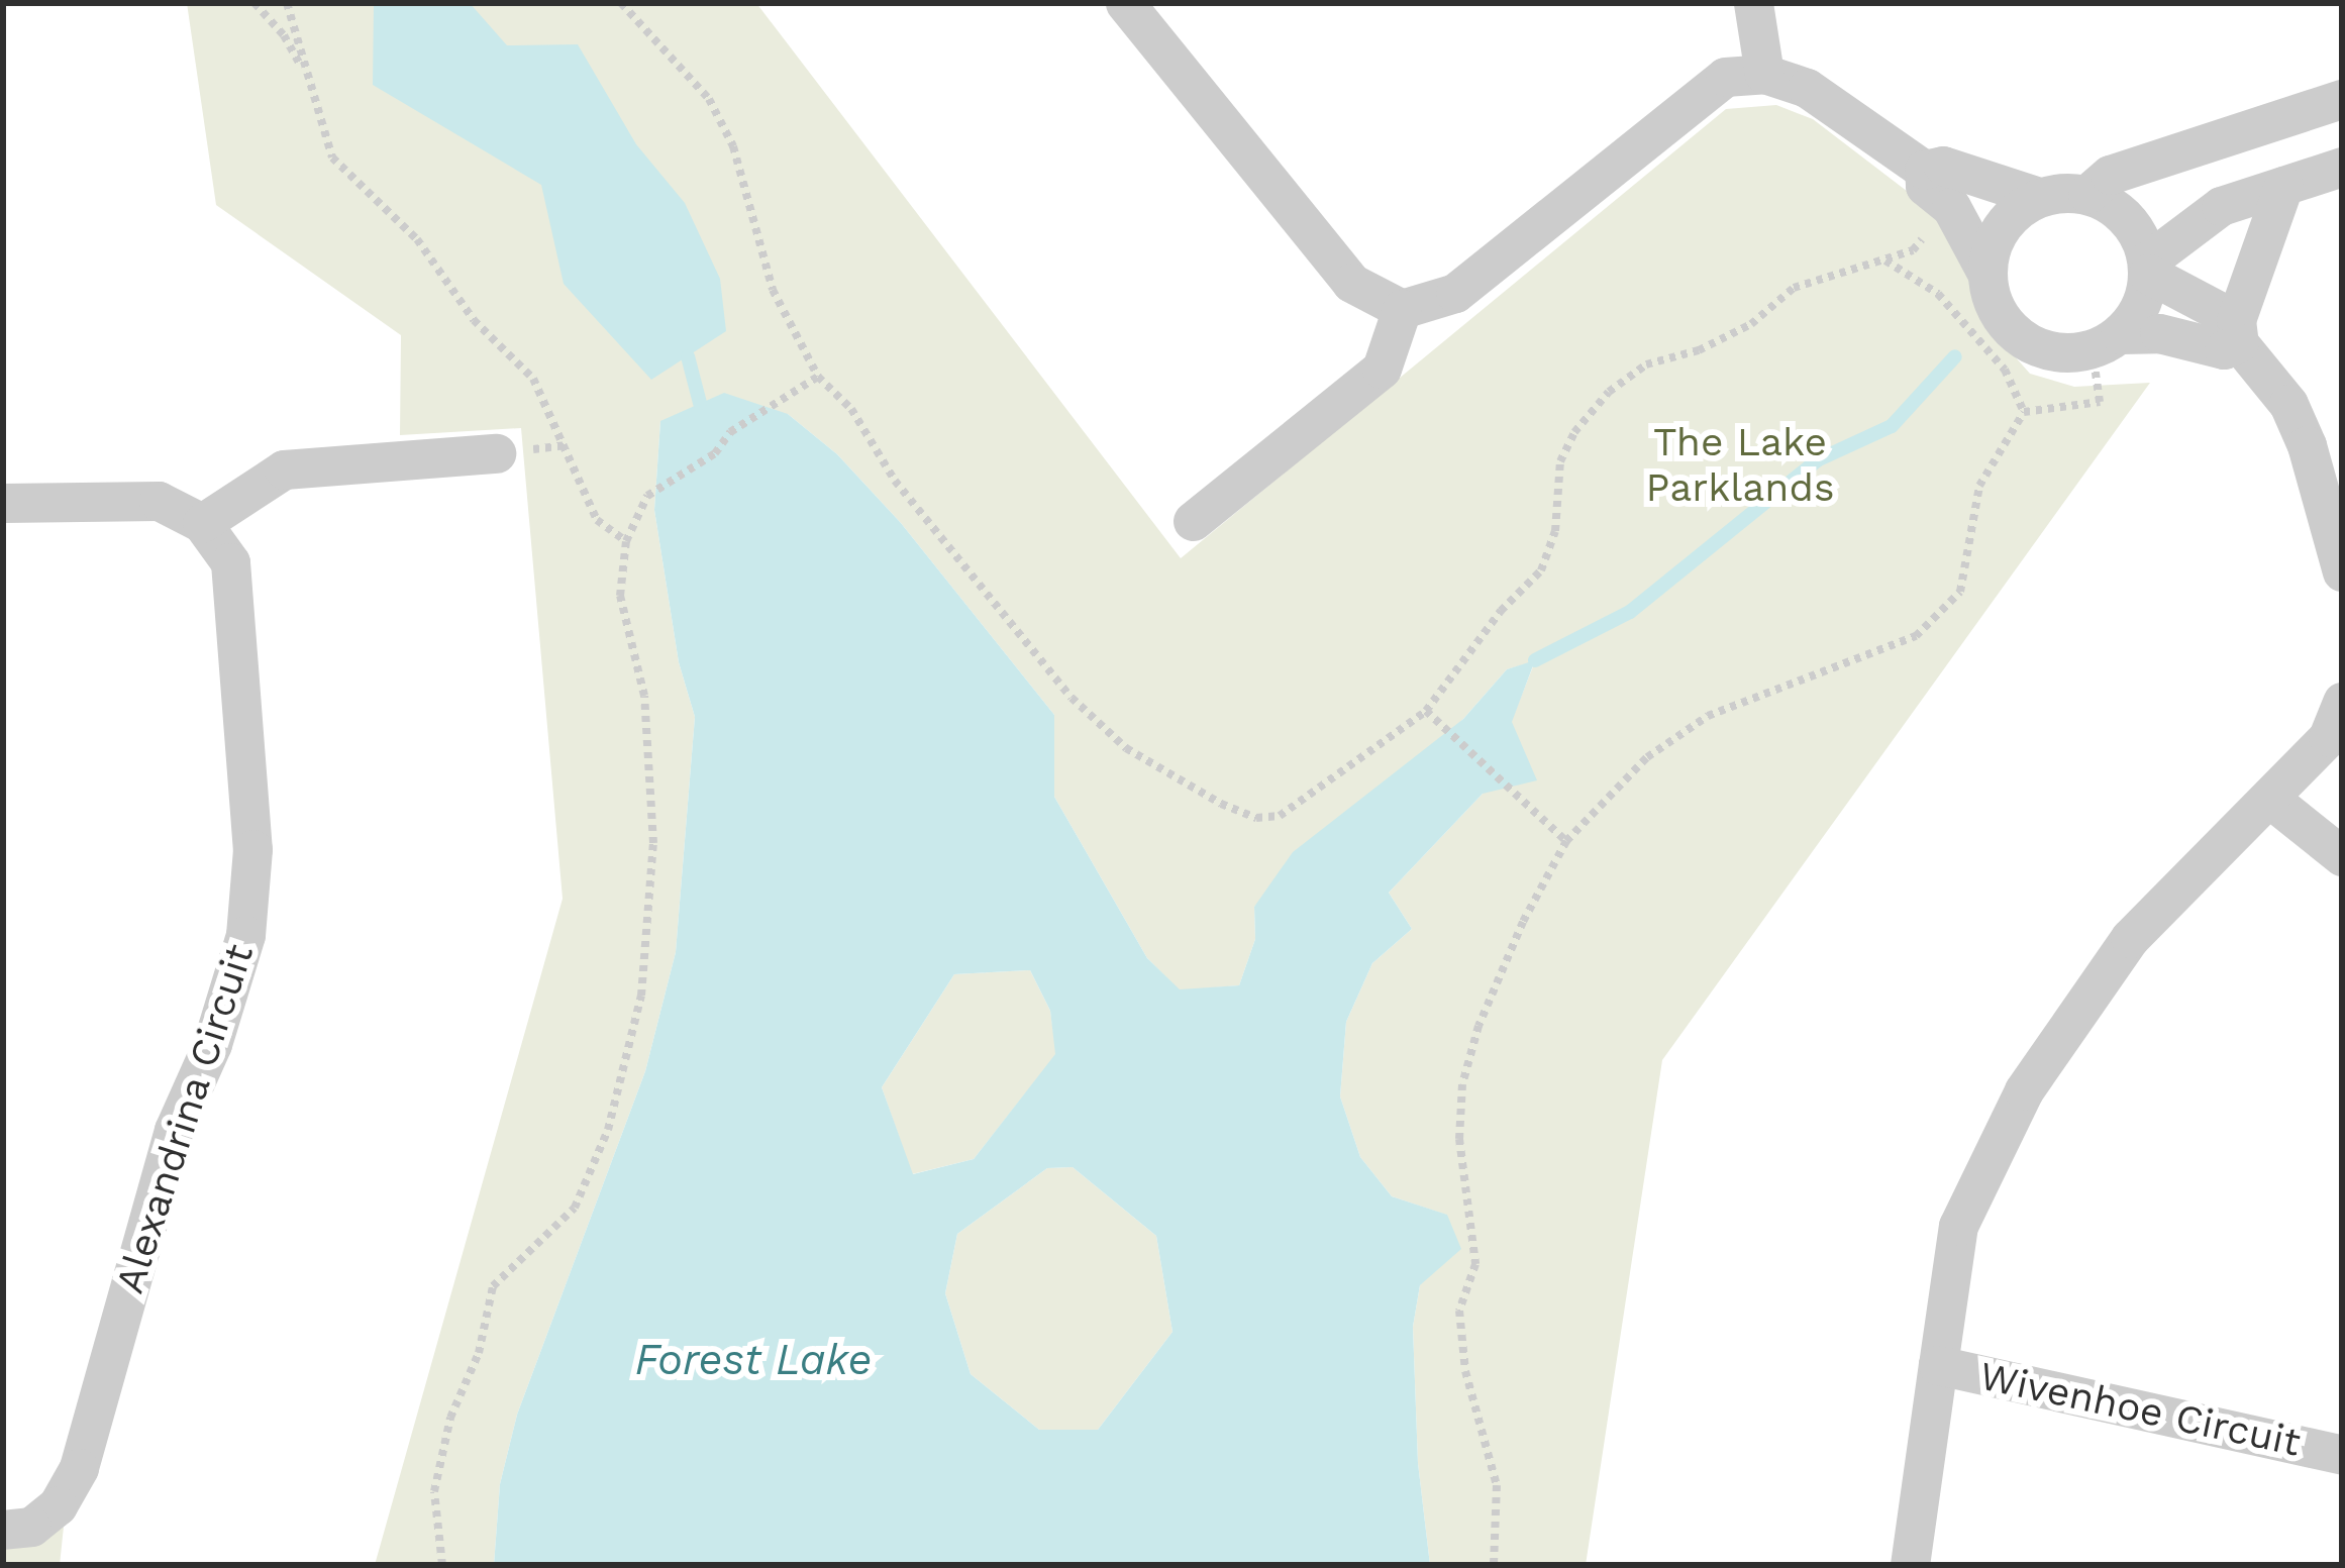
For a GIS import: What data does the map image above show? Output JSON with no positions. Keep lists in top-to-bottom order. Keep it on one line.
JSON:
{"streets":{"street":["Alexandrina Circuit","Wivenhoe Circuit"]},"water":["Forest Lake"],"parks":["The Lake Parklands"]}
